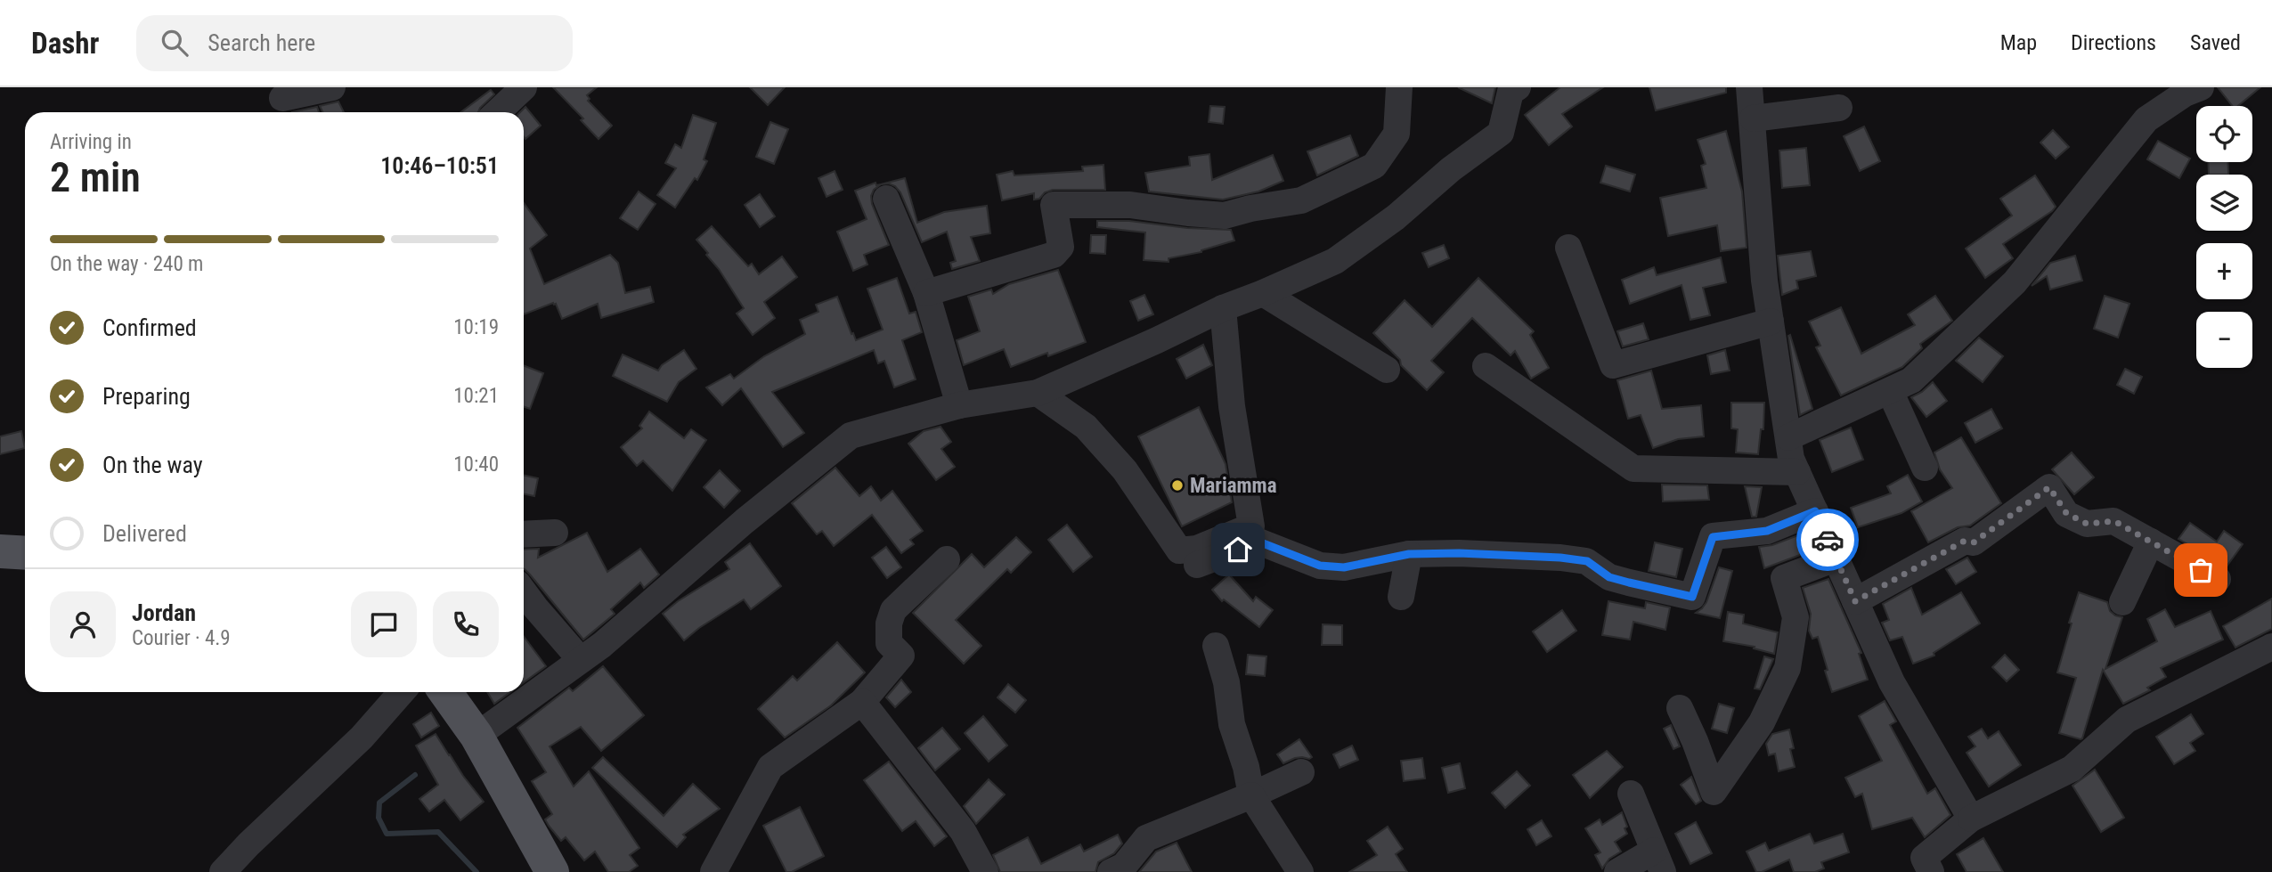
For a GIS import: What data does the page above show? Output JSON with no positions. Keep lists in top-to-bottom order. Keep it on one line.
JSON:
{"places":["Mariamma"],"page":{"header":"Dashr","search":"Search here","nav":["Map","Directions","Saved"],"map_buttons":["+","−"],"heading":["2 min","Arriving in","10:46–10:51"],"panel":["Jordan","Courier · 4.9"],"bar":"On the way · 240 m","list":[["Confirmed","10:19"],["Preparing","10:21"],["On the way","10:40"],"Delivered"]}}
